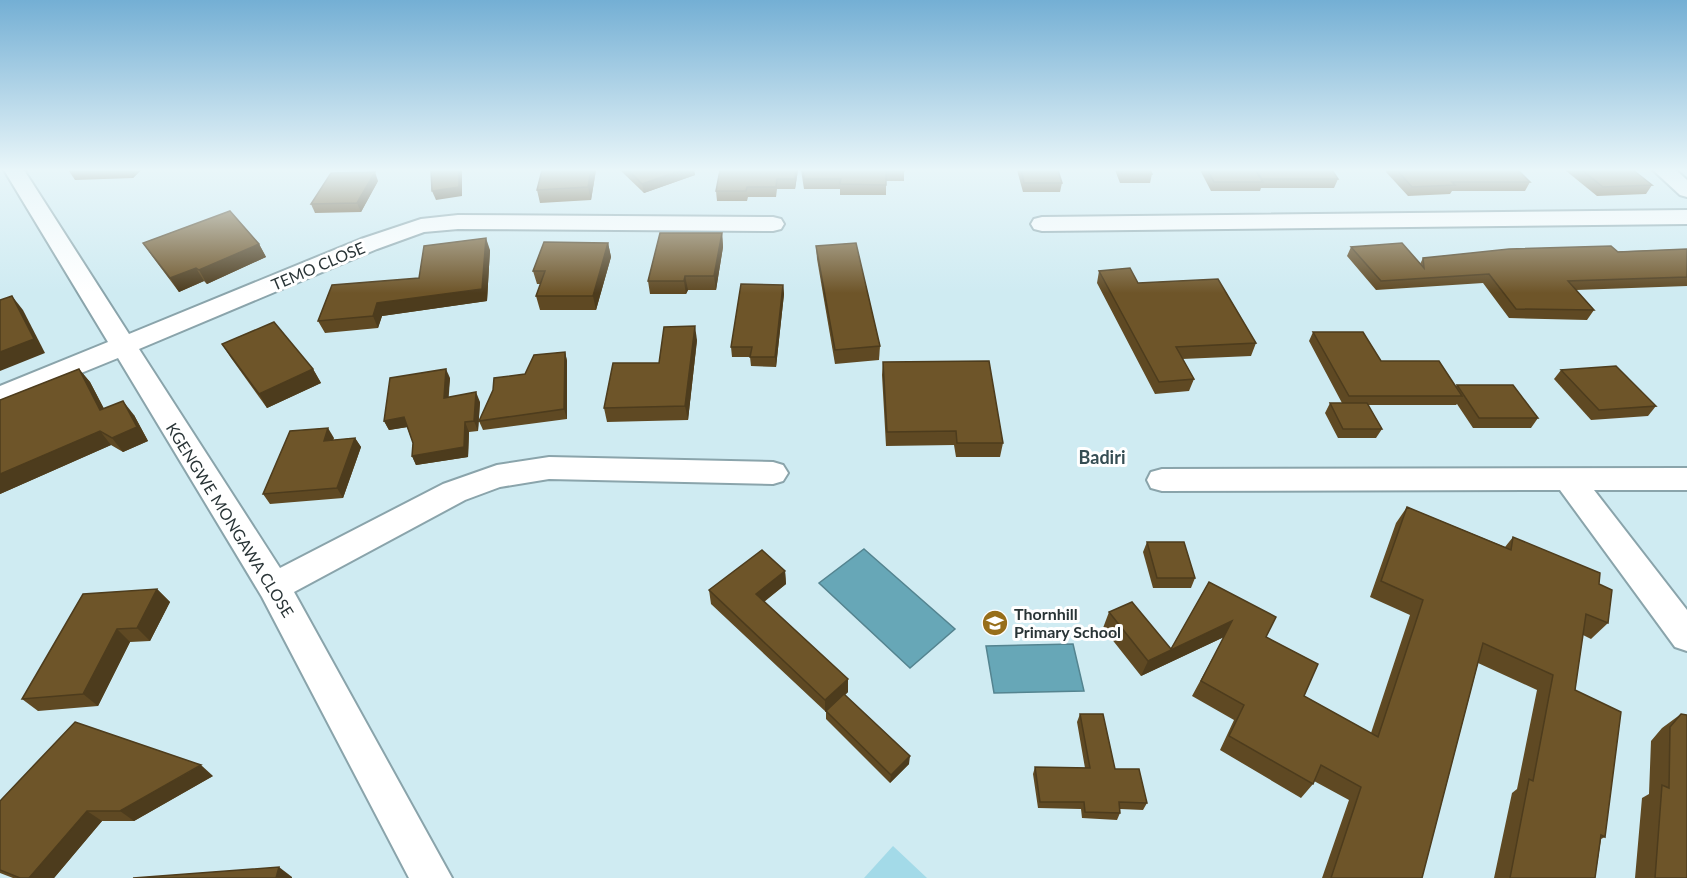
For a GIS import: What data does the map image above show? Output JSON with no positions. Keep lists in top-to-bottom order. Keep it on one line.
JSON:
{"streets":{"street":["TEMO CLOSE","KGENGWE MONGAWA CLOSE"]},"crossings":[["TEMO CLOSE","KGENGWE MONGAWA CLOSE"]],"districts":["Badiri"],"places":{"school or university":["Thornhill Primary School"]}}
